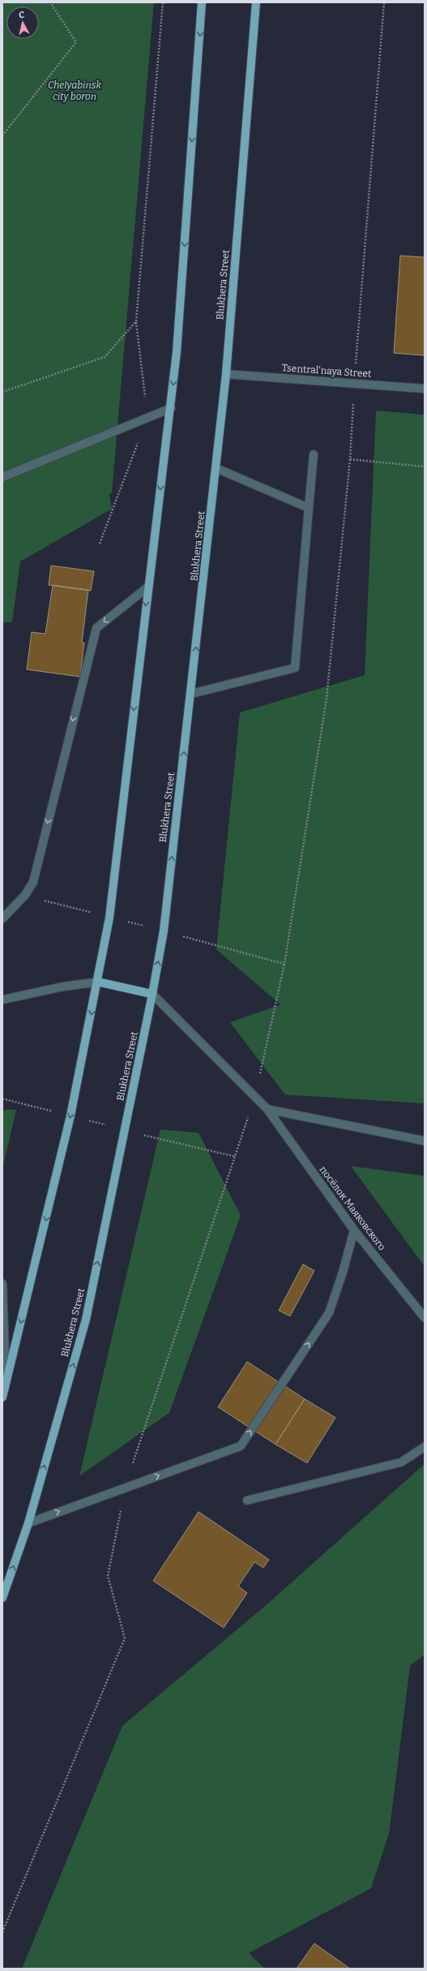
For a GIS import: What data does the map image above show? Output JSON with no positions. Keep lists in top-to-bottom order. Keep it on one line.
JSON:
{"streets":{"main road":["Blukhera Street"],"street":["Tsentral'naya Street","посёлок Маяковского"]},"crossings":[["Blukhera Street","Tsentral'naya Street"],["Blukhera Street","посёлок Маяковского"]],"parks":["Chelyabinsk city boron"],"north":"top"}
